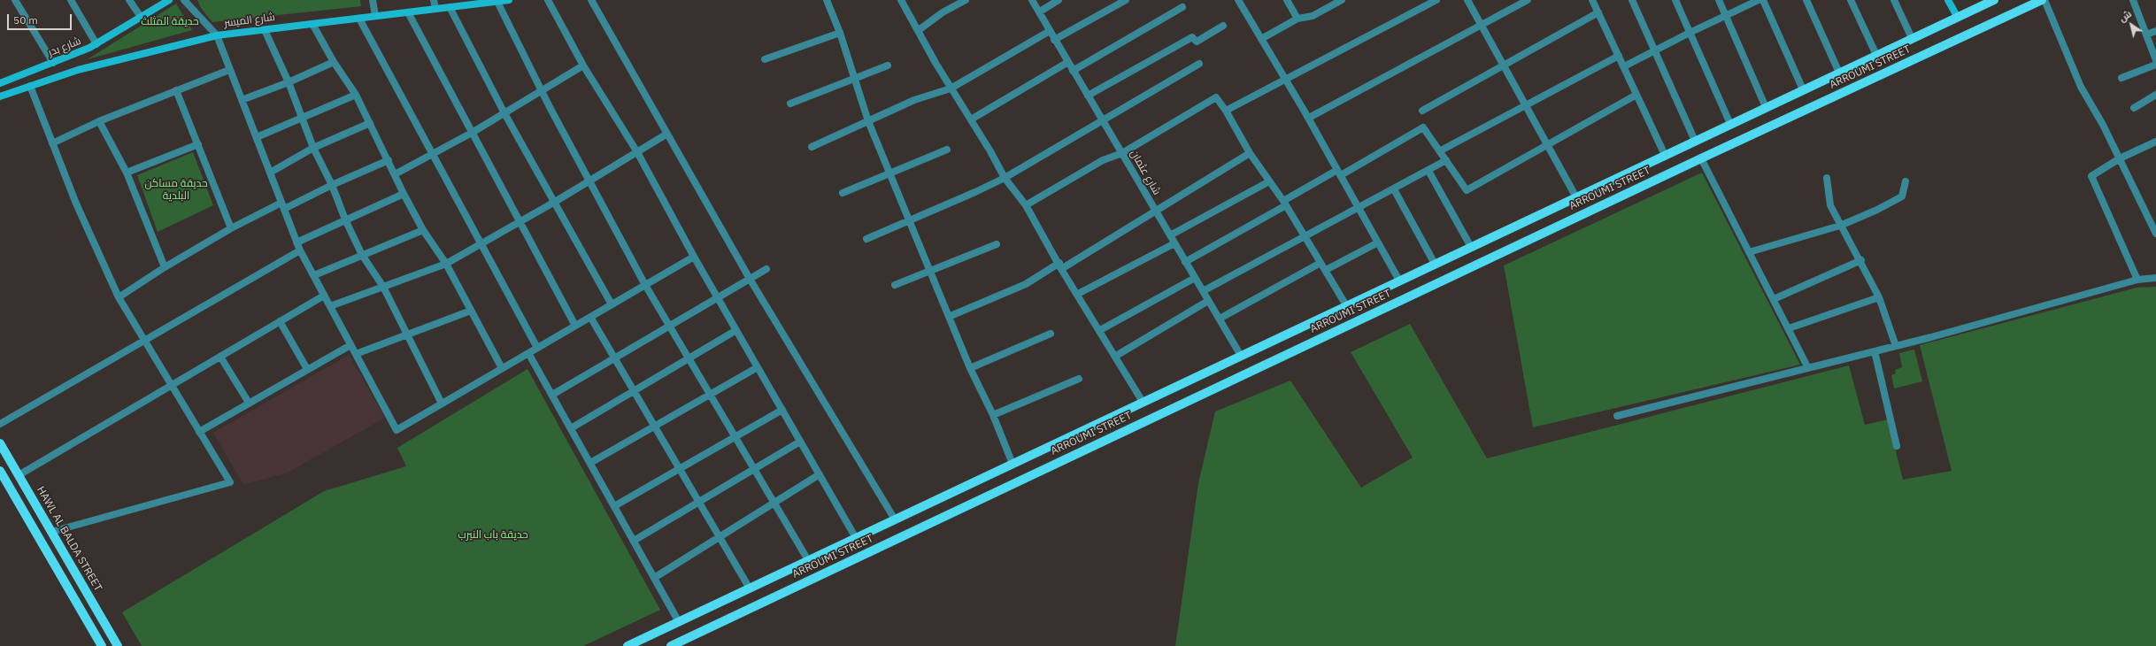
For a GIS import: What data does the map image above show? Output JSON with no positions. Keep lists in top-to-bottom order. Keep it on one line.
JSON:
{"streets":{"main road":["شارع الميسر","شارع بدر","ARROUMI STREET","HAWL AL BALDA STREET"],"street":["شارع عثمان"]},"crossings":[["ARROUMI STREET","شارع عثمان"]],"parks":["حديقة المثلث","حديقة مساكن البلدية","حديقة باب النيرب"],"scale_bar":"50 m","north":"top left"}
